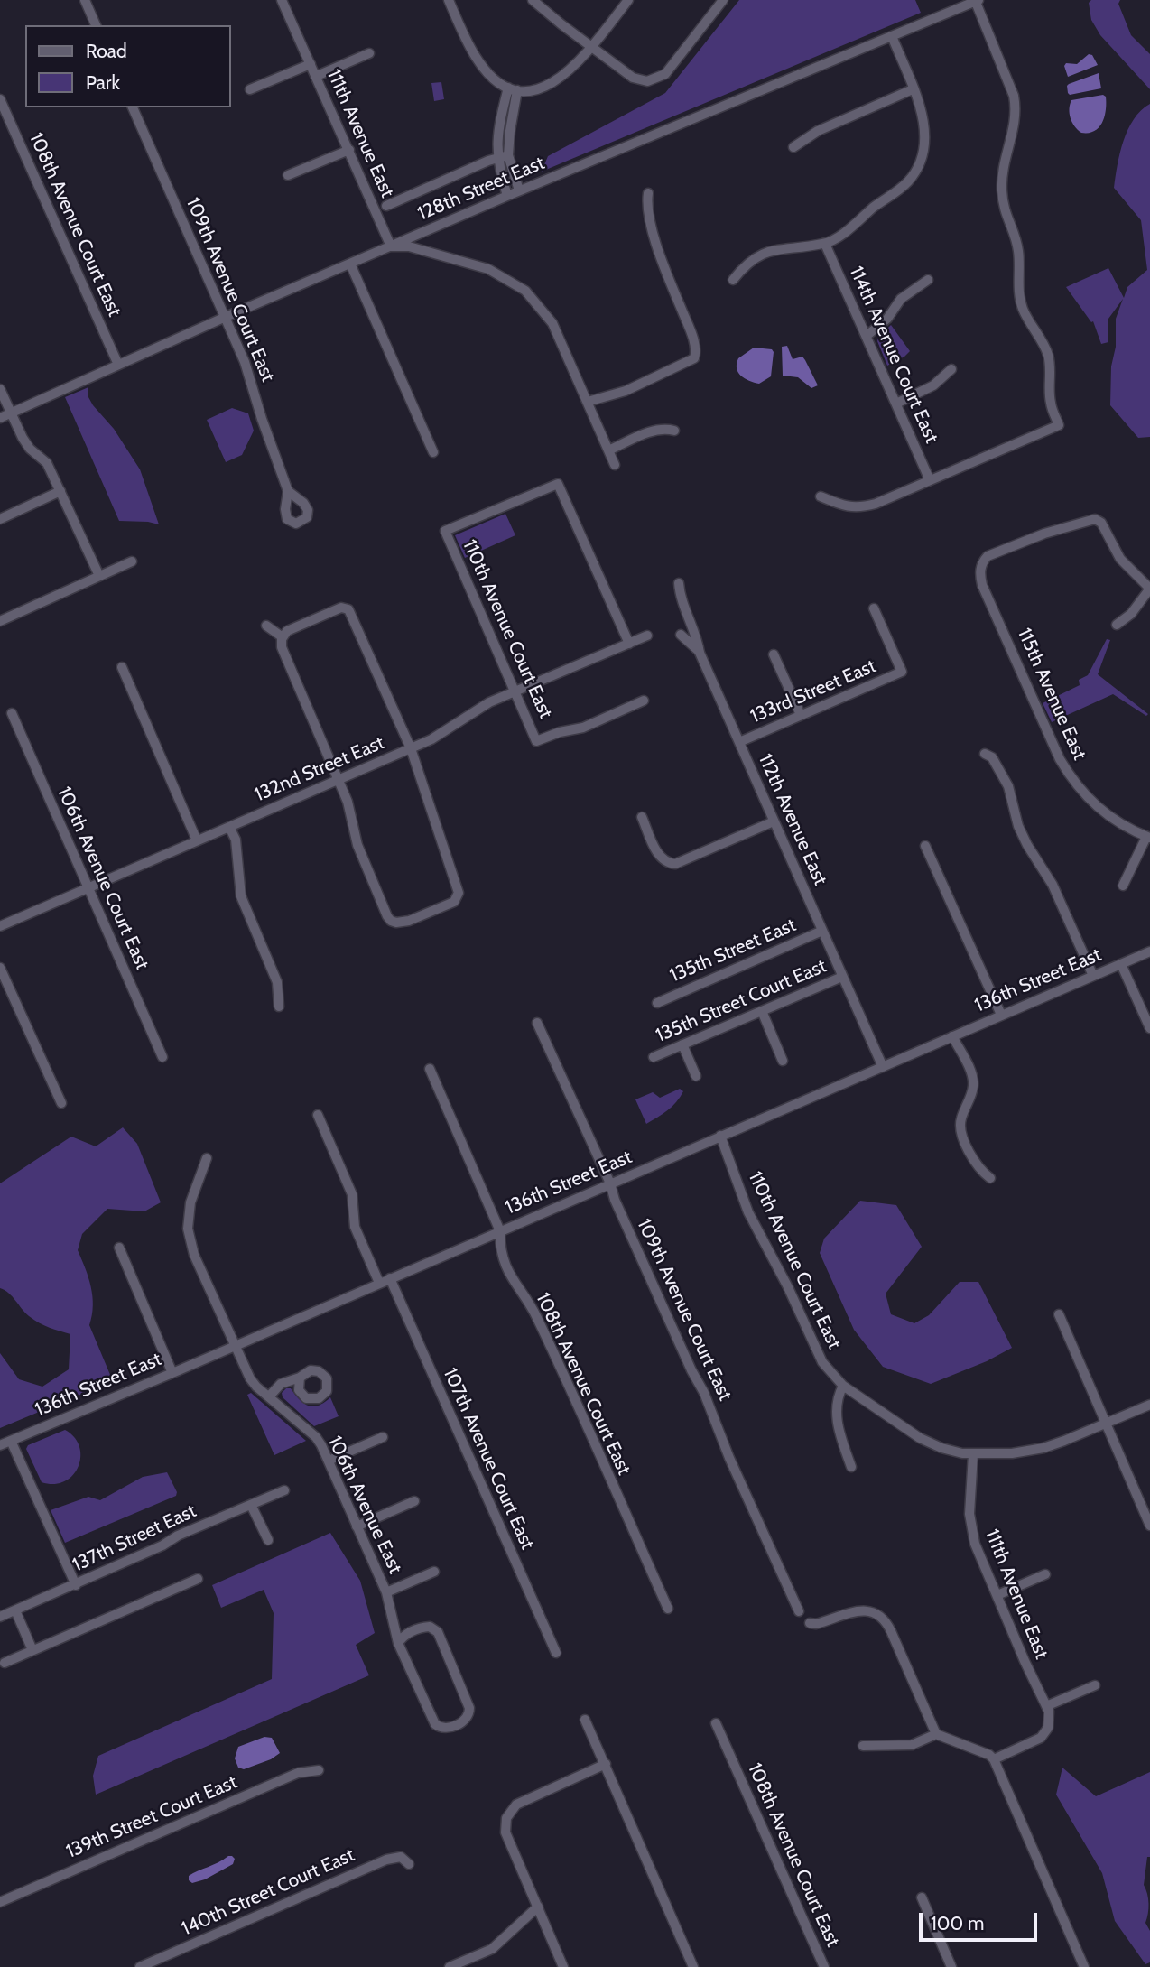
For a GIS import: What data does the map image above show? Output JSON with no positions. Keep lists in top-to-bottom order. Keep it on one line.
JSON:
{"streets":{"street":["111th Avenue East","128th Street East","108th Avenue Court East","109th Avenue Court East","114th Avenue Court East","110th Avenue Court East","133rd Street East","115th Avenue East","132nd Street East","112th Avenue East","106th Avenue Court East","135th Street East","136th Street East","135th Street Court East","107th Avenue Court East","106th Avenue East","137th Street East","139th Street Court East","140th Street Court East"]},"crossings":[["111th Avenue East","128th Street East"],["128th Street East","108th Avenue Court East"],["128th Street East","109th Avenue Court East"],["108th Avenue Court East","136th Street East"],["109th Avenue Court East","136th Street East"],["110th Avenue Court East","132nd Street East"],["110th Avenue Court East","136th Street East"],["133rd Street East","112th Avenue East"],["132nd Street East","106th Avenue Court East"],["112th Avenue East","135th Street East"],["112th Avenue East","136th Street East"],["112th Avenue East","135th Street Court East"],["136th Street East","107th Avenue Court East"],["136th Street East","106th Avenue East"]],"legend":["Road","Park"],"scale_bar":"100 m"}
